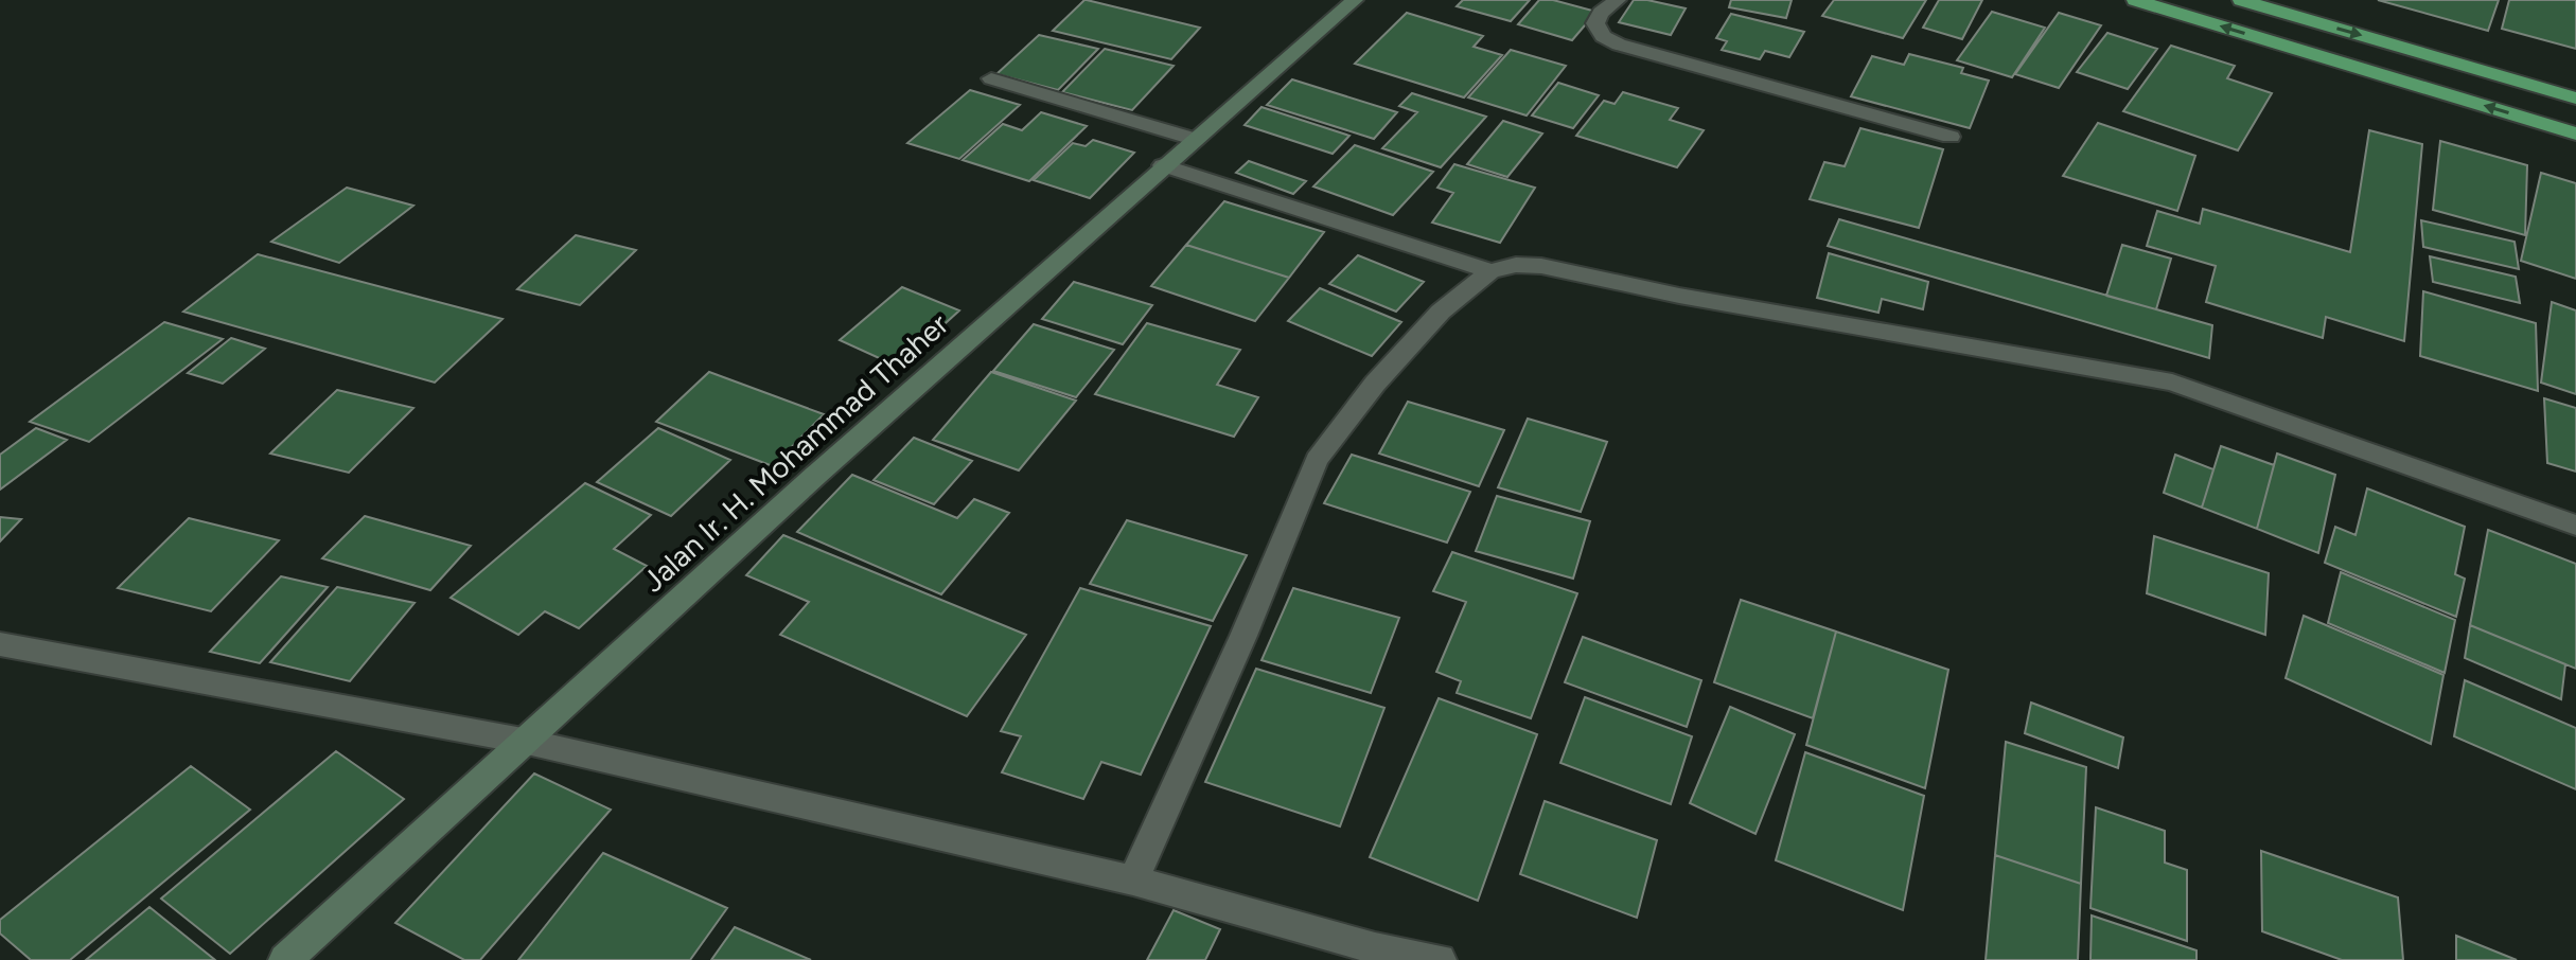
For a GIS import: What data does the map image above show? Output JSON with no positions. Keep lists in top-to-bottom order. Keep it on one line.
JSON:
{"streets":{"main road":["Jalan Ir. H. Mohammad Thaher"]}}
